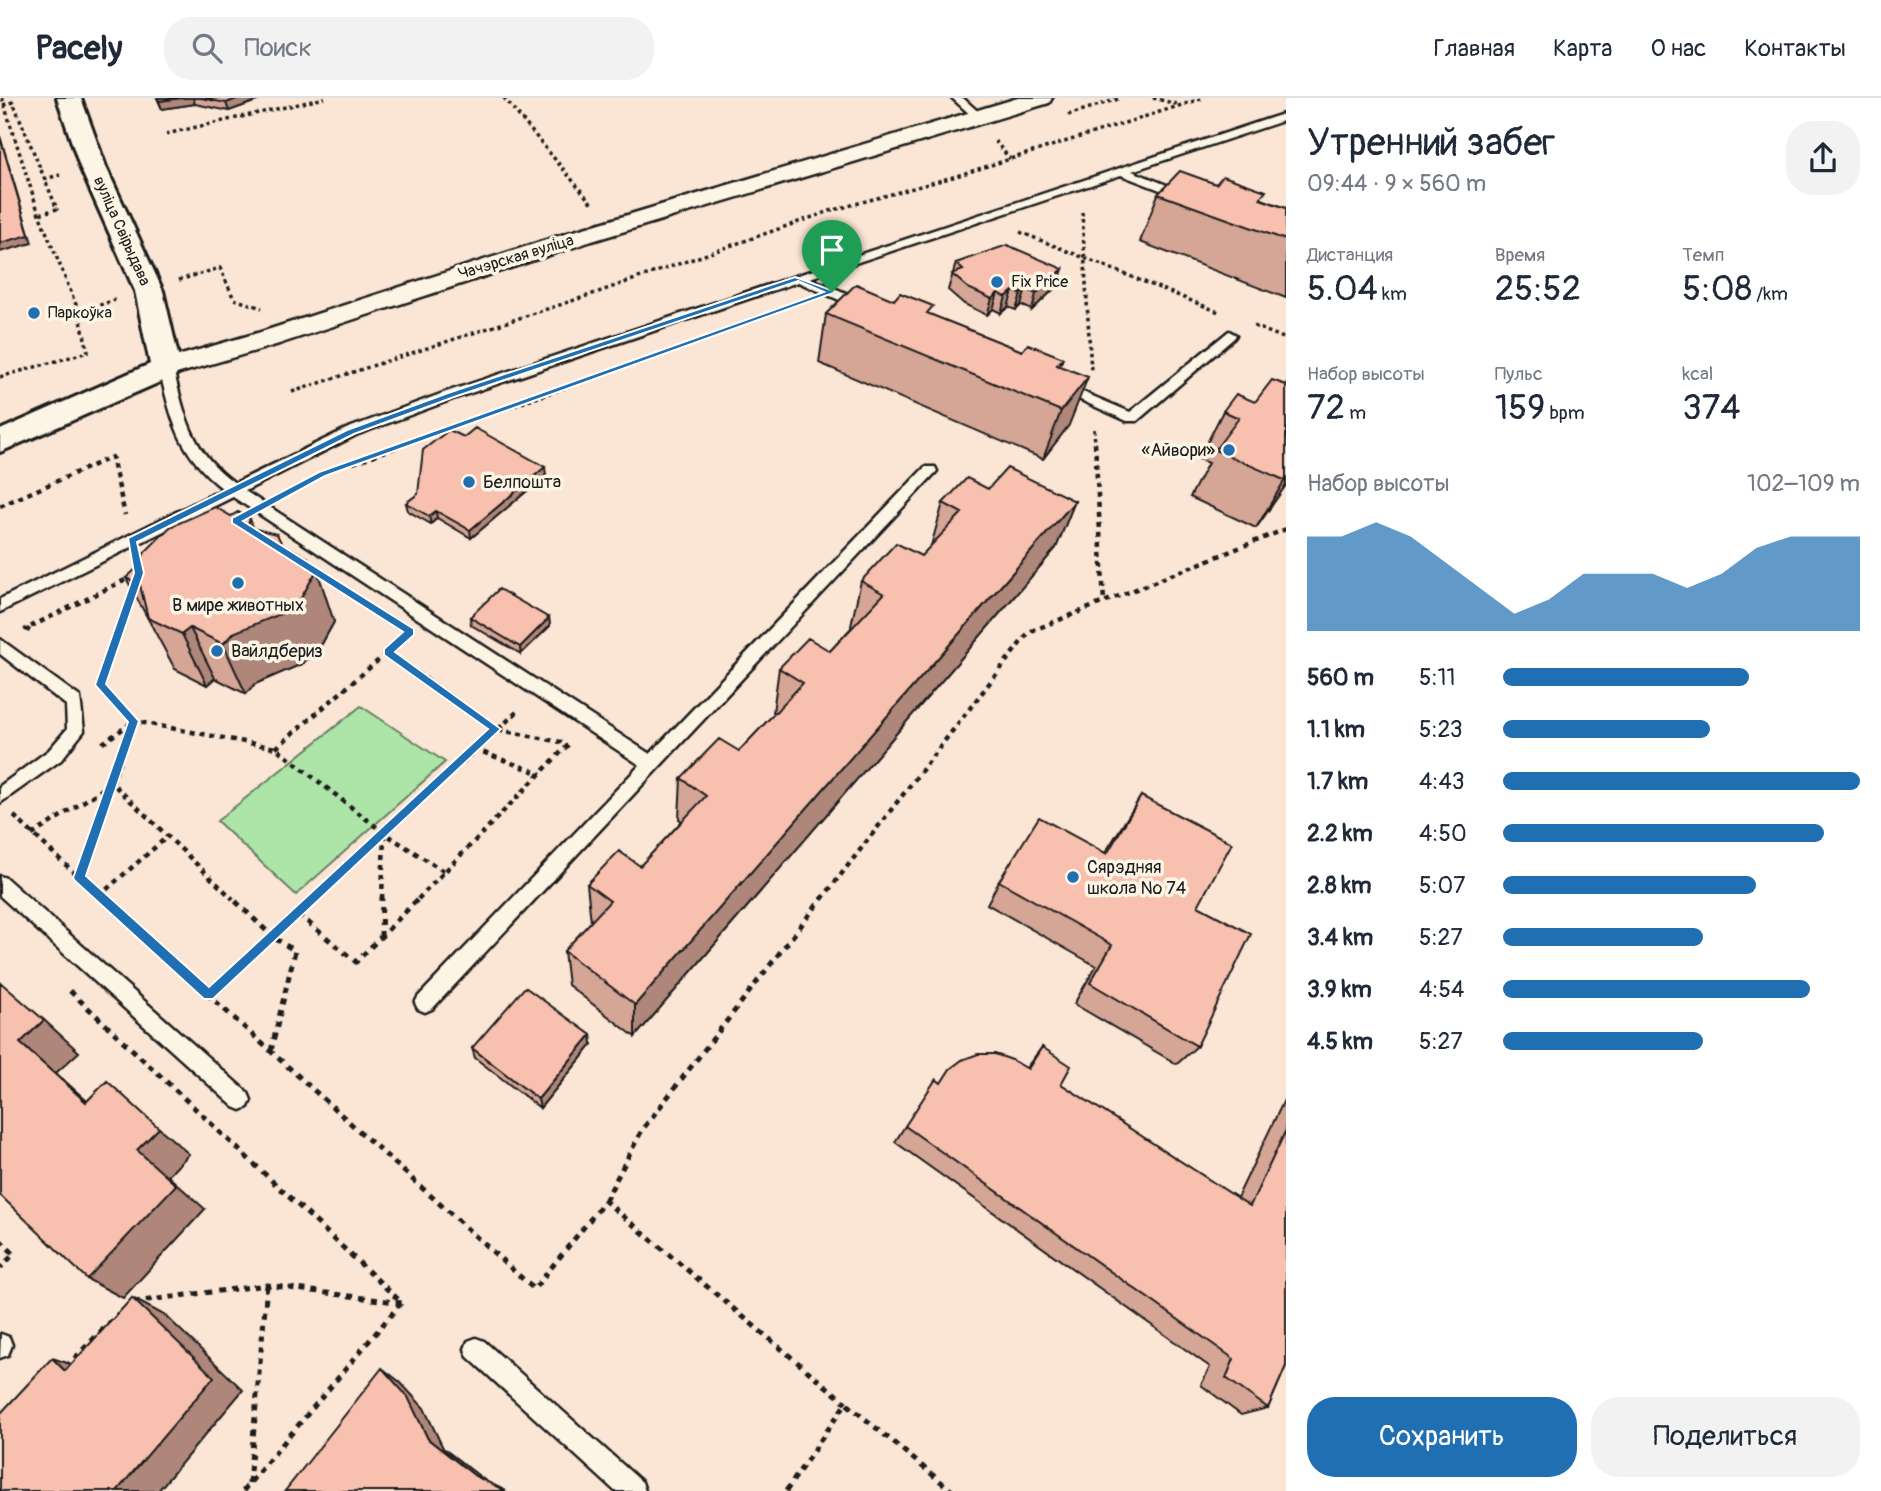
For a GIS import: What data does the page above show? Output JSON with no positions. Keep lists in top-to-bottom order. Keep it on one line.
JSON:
{"streets":{"main road":["вуліца Свірыдава","Чачэрская вуліца"]},"crossings":[["вуліца Свірыдава","Чачэрская вуліца"]],"places":["Fix Price","Паркоўка","«Айвори»","Белпошта","В мире животных","Вайлдбериз","Сярэдняя школа № 74"],"page":{"header":"Pacely","search":"Поиск","nav":["Главная","Карта","О нас","Контакты"],"heading":["Утренний забег","09:44 · 9 × 560 m"],"stats":[["Дистанция","5.04 km"],["Время","25:52"],["Темп","5:08 /km"],["Набор высоты","72 m"],["Пульс","159 bpm"],["kcal","374"]],"chart":["Набор высоты","102–109 m"],"list":[{"name":"560 m","note":"5:11"},{"name":"1.1 km","note":"5:23"},{"name":"1.7 km","note":"4:43"},{"name":"2.2 km","note":"4:50"},{"name":"2.8 km","note":"5:07"},{"name":"3.4 km","note":"5:27"},{"name":"3.9 km","note":"4:54"},{"name":"4.5 km","note":"5:27"}],"buttons":["Сохранить","Поделиться"]}}
